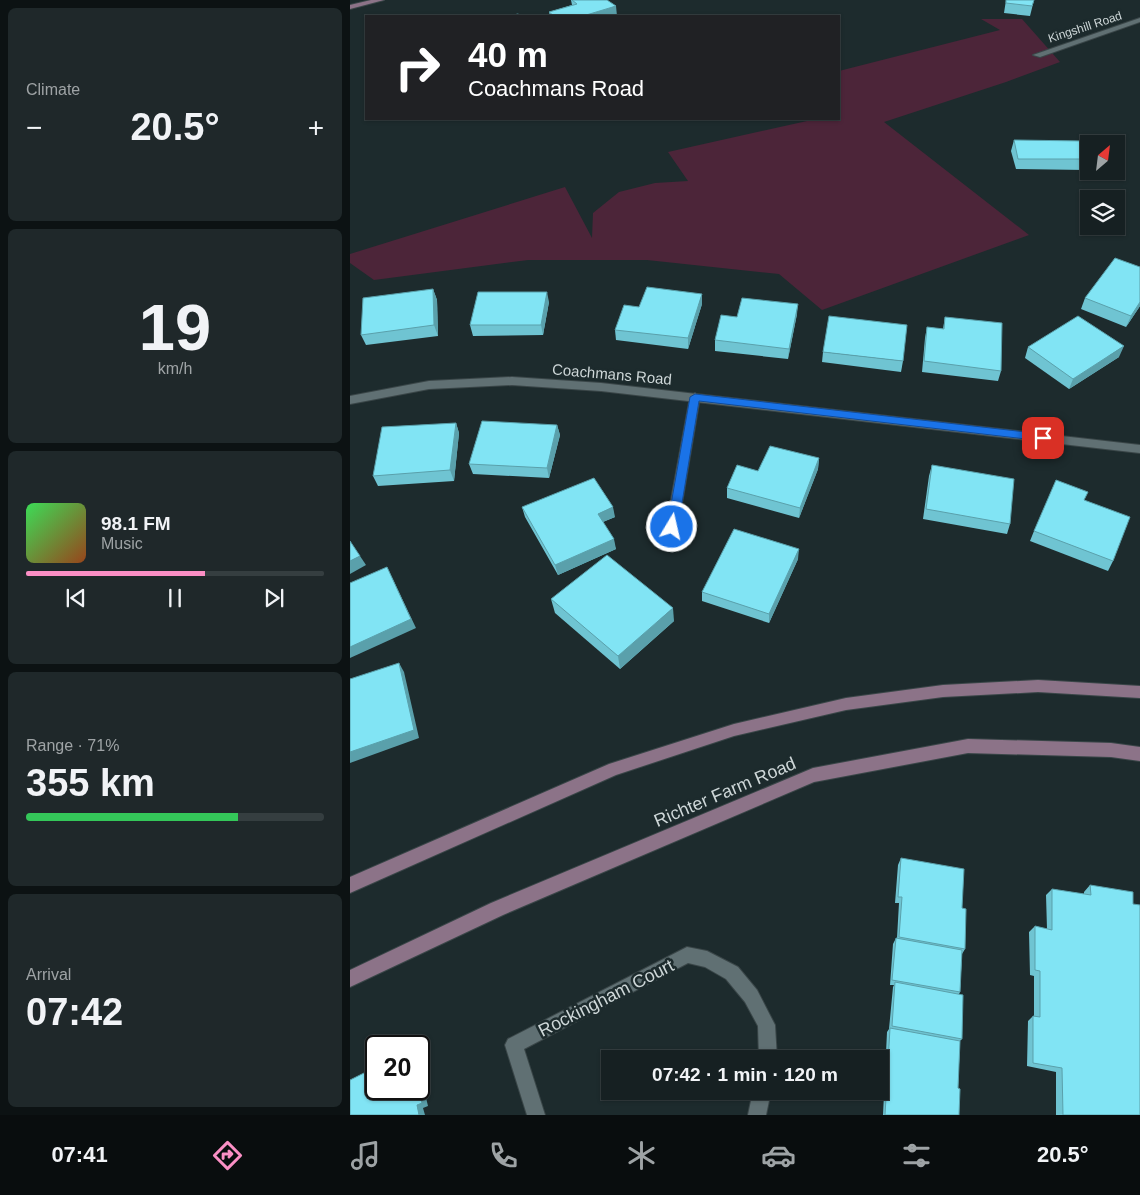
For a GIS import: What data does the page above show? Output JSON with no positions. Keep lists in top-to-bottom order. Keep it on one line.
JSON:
{"streets":{"main road":["Richter Farm Road"],"street":["Kingshill Road","Coachmans Road","Rockingham Court"]},"north":"top right","page":{"tile":["Climate",["19","km/h"],["Range · 71%","355 km"],["Arrival","07:42"]],"turn":["40 m","Coachmans Road"],"heat":["−","20.5°","+"],"song":["98.1 FM","Music"],"limit":"20","trip":"07:42 · 1 min · 120 m","tabs":["07:41","20.5°"]}}
